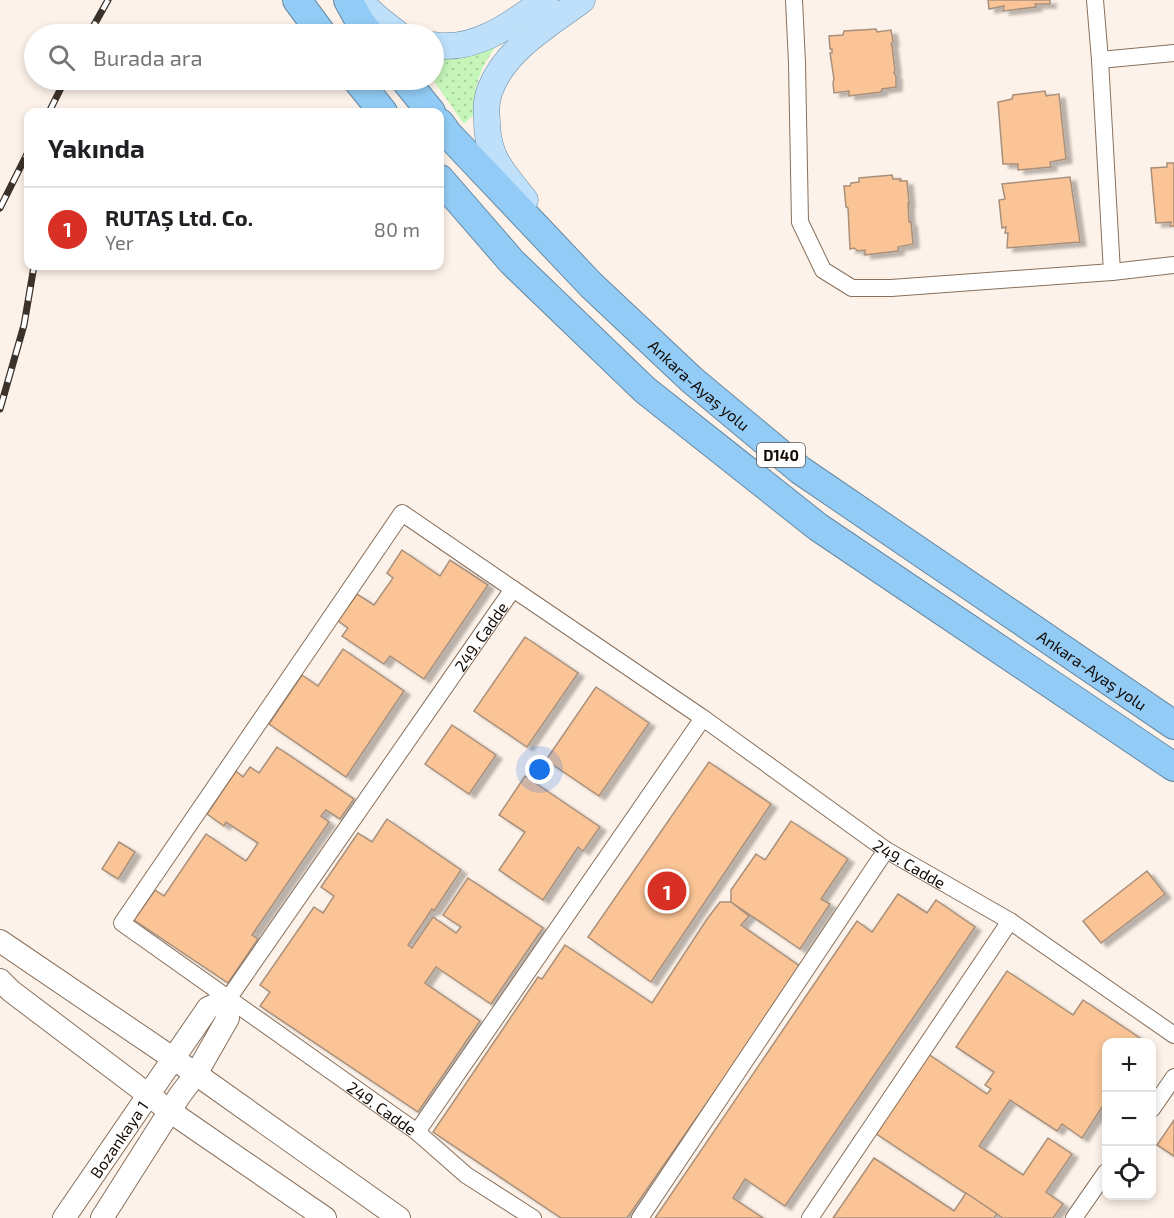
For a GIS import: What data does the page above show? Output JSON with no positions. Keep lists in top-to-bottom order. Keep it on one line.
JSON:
{"streets":{"highway":["Ankara-Ayaş yolu","D140"],"street":["249. Cadde","Bozankaya 1"]},"crossings":[["249. Cadde","Bozankaya 1"]],"page":{"search":"Burada ara","heading":"Yakında","list":[{"mark":"1","name":"RUTAŞ Ltd. Co.","note":"Yer","value":"80 m"}],"pins":"1","map_buttons":["+","−"]}}
